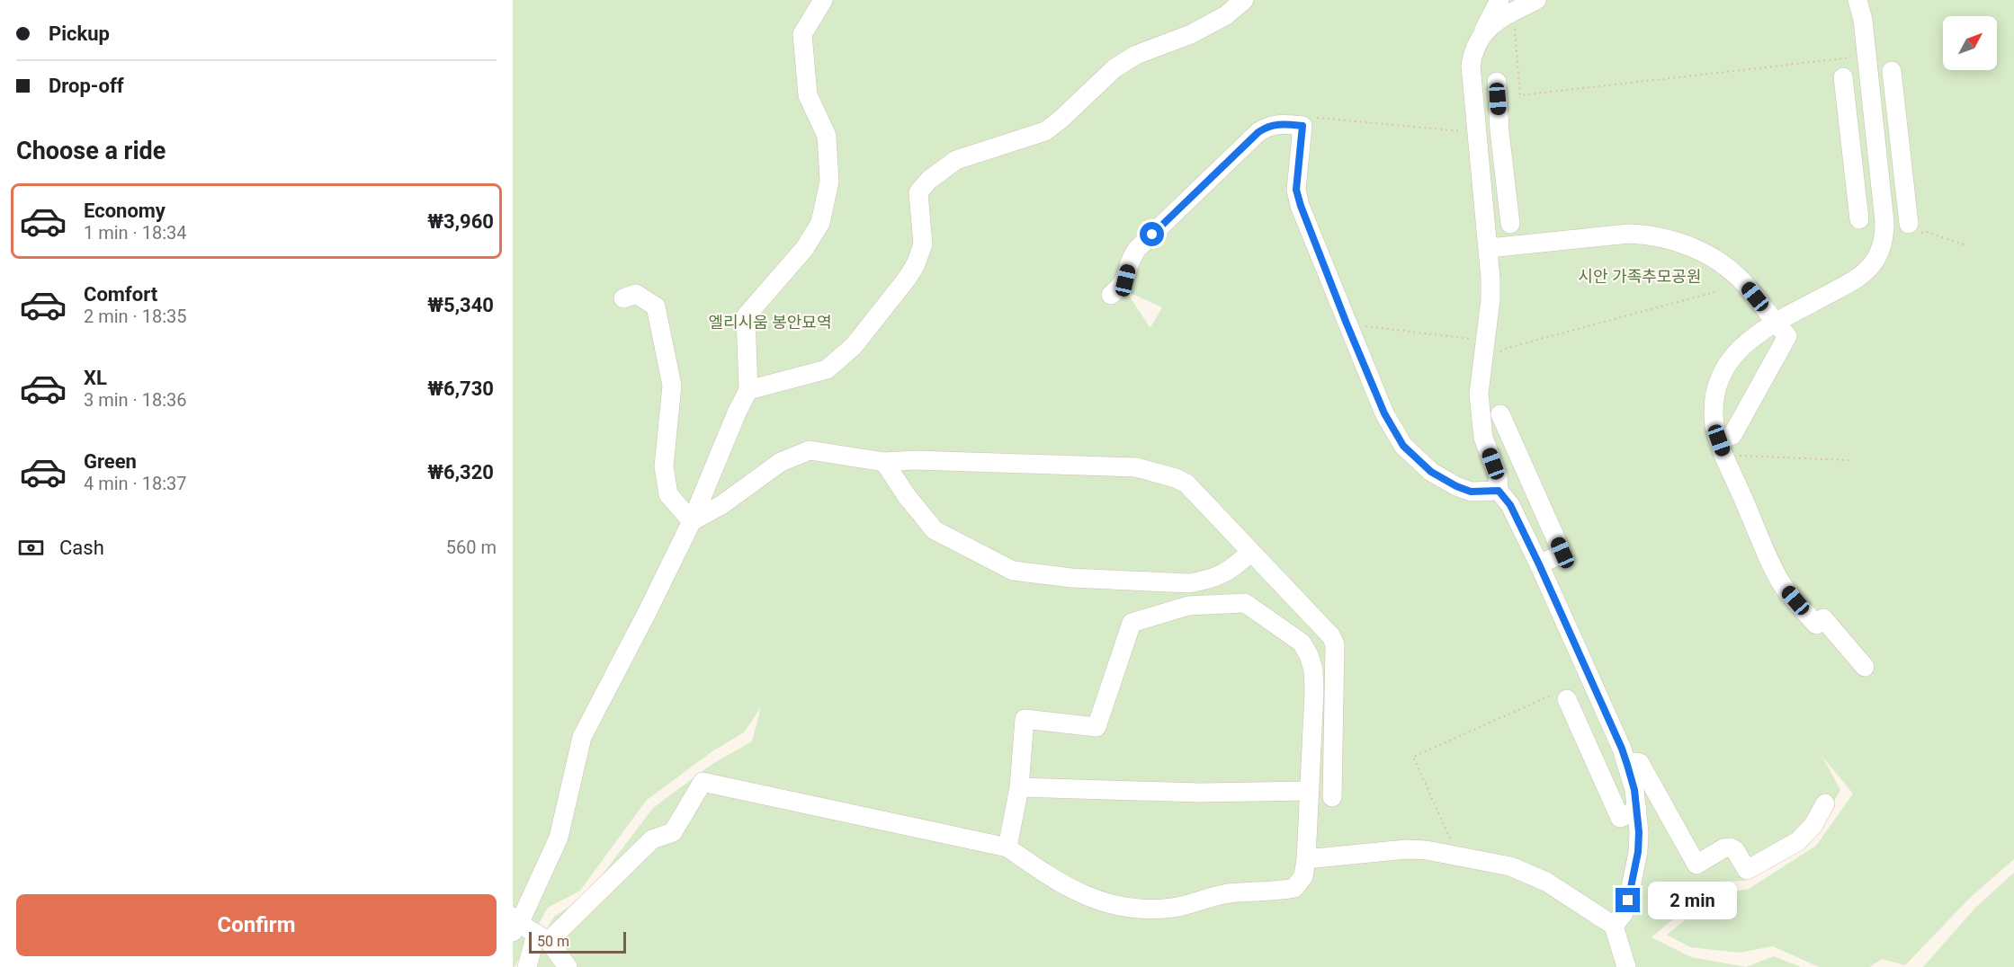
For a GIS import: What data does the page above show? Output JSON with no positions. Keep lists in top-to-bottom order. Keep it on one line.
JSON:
{"parks":["시안 가족추모공원","엘리시움 봉안묘역"],"scale_bar":"50 m","north":"top right","page":{"banner":["Pickup","Drop-off"],"heading":"Choose a ride","list":[{"name":"Economy","note":"1 min · 18:34","value":"₩3,960"},{"name":"Comfort","note":"2 min · 18:35","value":"₩5,340"},{"name":"XL","note":"3 min · 18:36","value":"₩6,730"},{"name":"Green","note":"4 min · 18:37","value":"₩6,320"}],"pay":["Cash","560 m"],"bubble":"2 min","buttons":"Confirm","scale":"50 m"}}
